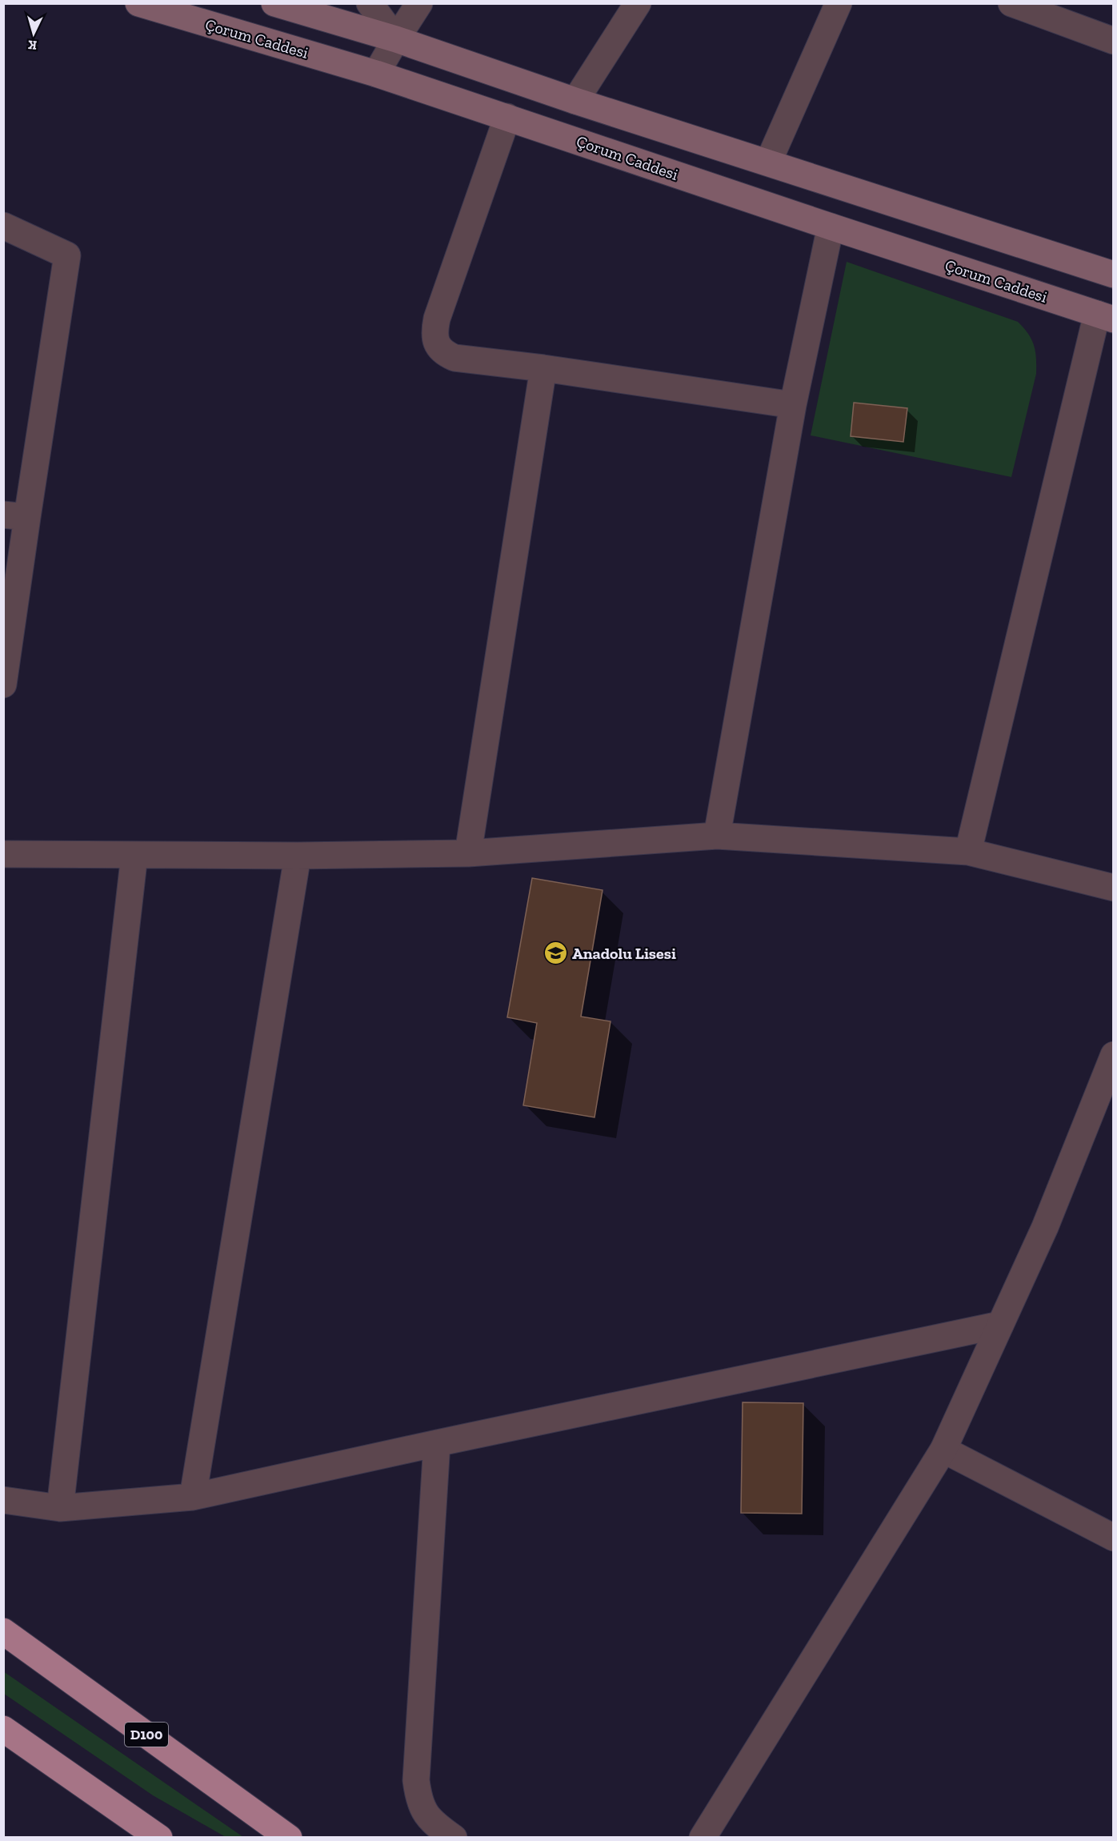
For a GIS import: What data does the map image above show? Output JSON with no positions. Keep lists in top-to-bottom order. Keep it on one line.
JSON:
{"streets":{"highway":["D100"],"main road":["Çorum Caddesi"]},"places":{"school or university":["Anadolu Lisesi"]},"north":"bottom"}
